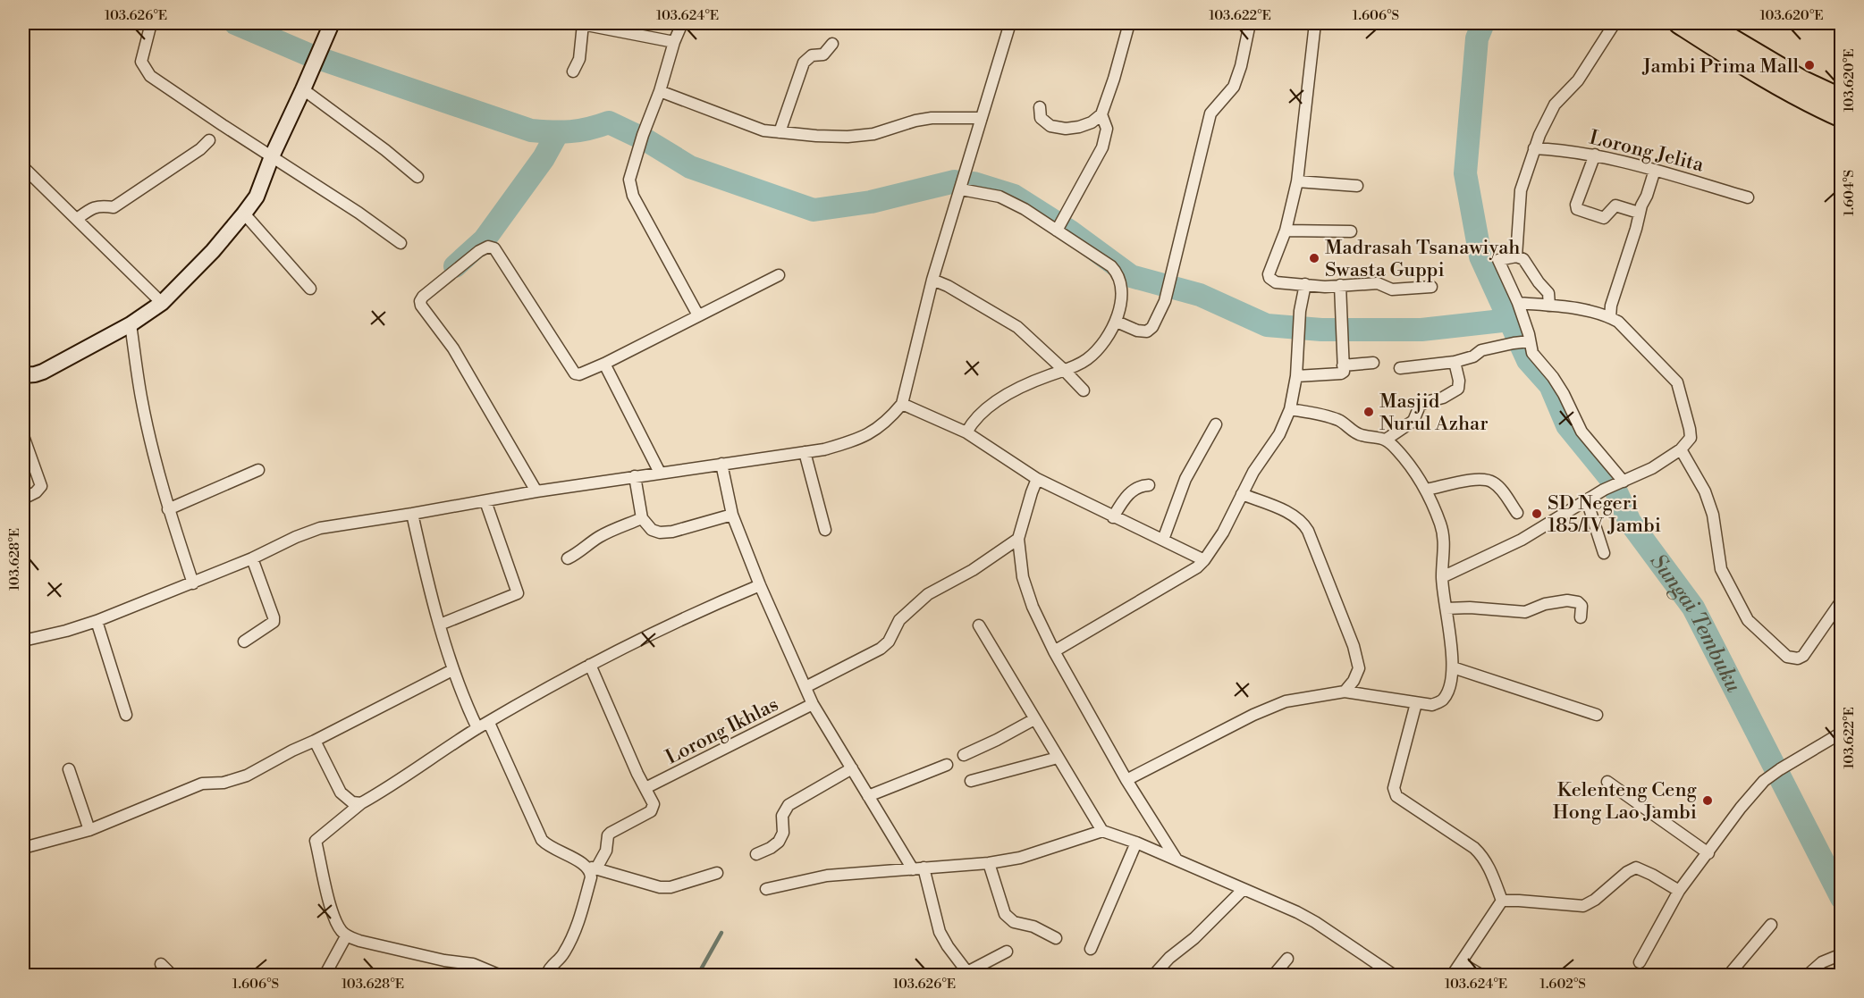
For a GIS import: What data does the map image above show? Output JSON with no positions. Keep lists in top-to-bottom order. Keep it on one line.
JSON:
{"streets":{"street":["Lorong Jelita","Lorong Ikhlas"]},"water":["Sungai Tembuku"],"places":["Jambi Prima Mall","Madrasah Tsanawiyah Swasta Guppi","Masjid Nurul Azhar","SD Negeri 185/IV Jambi","Kelenteng Ceng Hong Lao Jambi"],"coordinates":["103.626°E","103.624°E","103.622°E","1.606°S","103.620°E","1.604°S","103.628°E","1.602°S"]}
